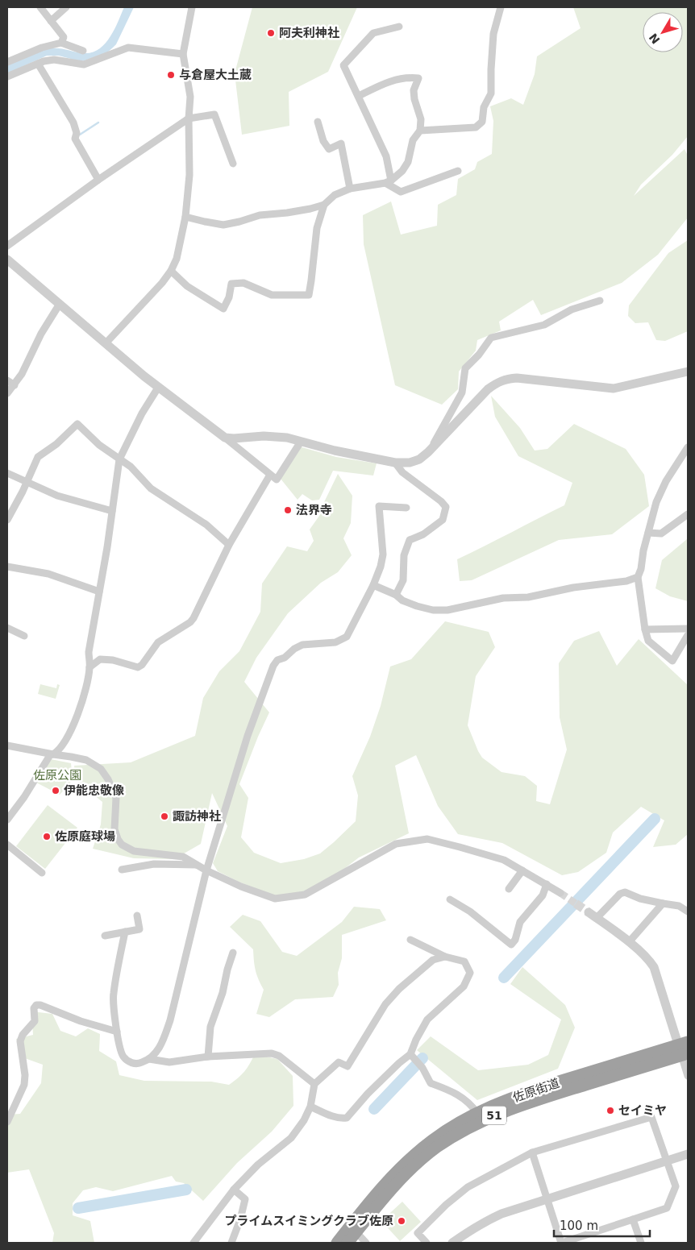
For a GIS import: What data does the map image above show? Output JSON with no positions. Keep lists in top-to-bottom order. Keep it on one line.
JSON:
{"streets":{"highway":["佐原街道","51"]},"parks":["佐原公園"],"places":["阿夫利神社","与倉屋大土蔵","法界寺","伊能忠敬像","諏訪神社","佐原庭球場","セイミヤ","プライムスイミングクラブ佐原"],"scale_bar":"100 m","north":"bottom left"}
